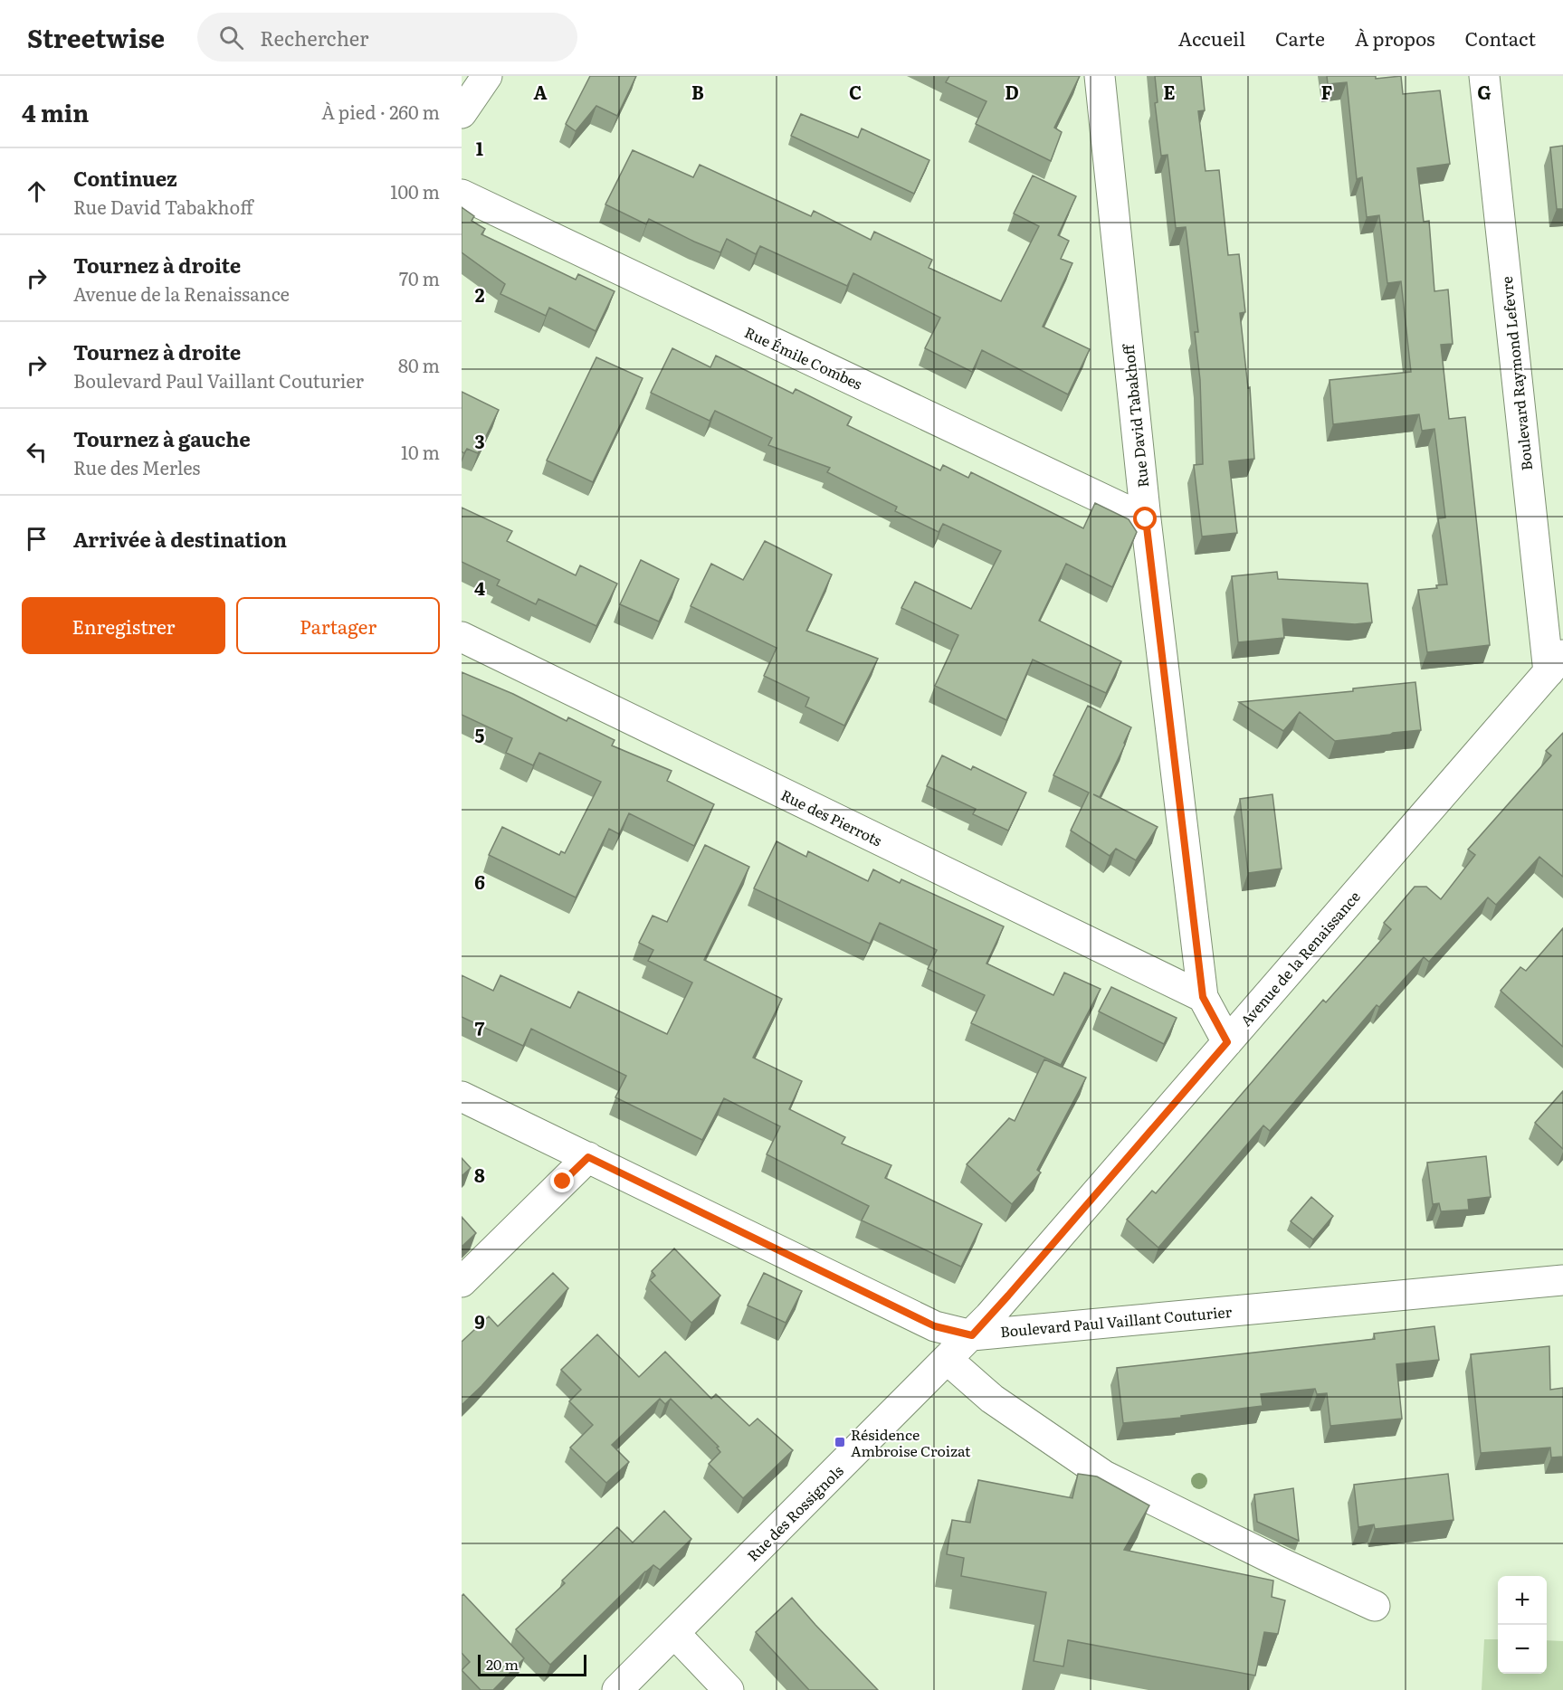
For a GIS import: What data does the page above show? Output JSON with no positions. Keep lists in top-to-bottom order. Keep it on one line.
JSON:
{"streets":{"street":["Rue Émile Combes","Boulevard Raymond Lefevre","Rue David Tabakhoff","Rue des Pierrots","Avenue de la Renaissance","Boulevard Paul Vaillant Couturier","Rue des Rossignols"]},"crossings":[["Rue Émile Combes","Rue David Tabakhoff"],["Boulevard Raymond Lefevre","Avenue de la Renaissance"],["Rue David Tabakhoff","Rue des Pierrots"],["Rue David Tabakhoff","Avenue de la Renaissance"],["Avenue de la Renaissance","Boulevard Paul Vaillant Couturier"],["Avenue de la Renaissance","Rue des Rossignols"],["Boulevard Paul Vaillant Couturier","Rue des Rossignols"]],"places":{"transit":["Résidence Ambroise Croizat"]},"scale_bar":"20 m","page":{"header":"Streetwise","search":"Rechercher","nav":["Accueil","Carte","À propos","Contact"],"heading":["4 min","À pied · 260 m"],"list":[["Continuez","Rue David Tabakhoff","100 m"],["Tournez à droite","Avenue de la Renaissance","70 m"],["Tournez à droite","Boulevard Paul Vaillant Couturier","80 m"],["Tournez à gauche","Rue des Merles","10 m"],"Arrivée à destination"],"buttons":["Enregistrer","Partager"],"map_buttons":["+","−"],"scale":"20 m"},"grid":{"columns":["A","B","C","D","E","F","G"],"rows":["1","2","3","4","5","6","7","8","9"]}}
